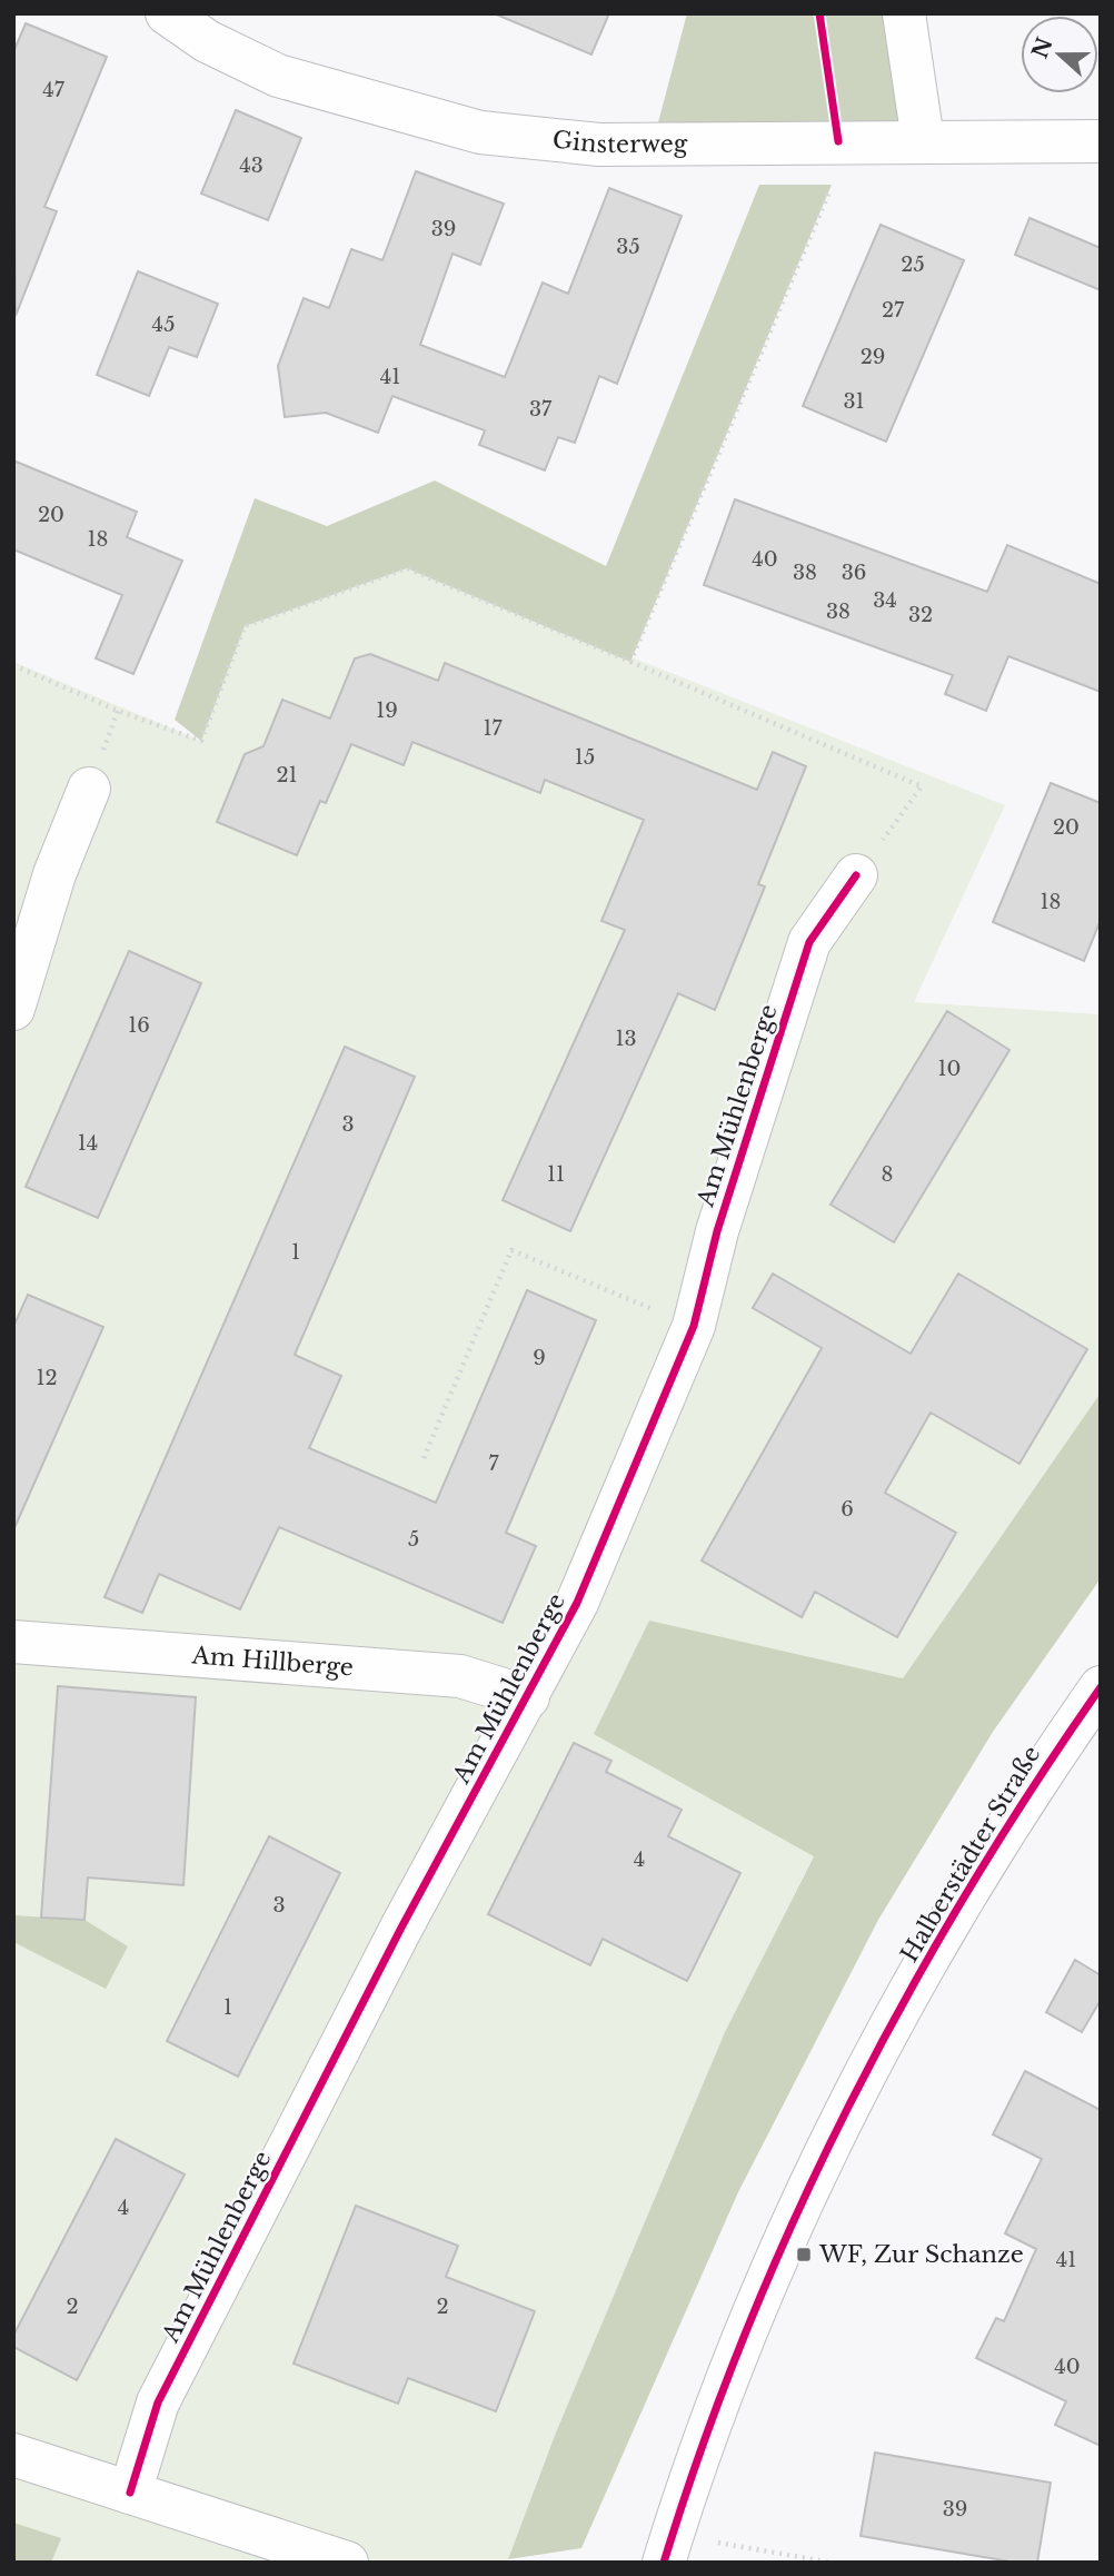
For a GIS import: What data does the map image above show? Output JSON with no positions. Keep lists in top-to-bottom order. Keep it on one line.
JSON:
{"streets":{"street":["Ginsterweg","Am Mühlenberge","Am Hillberge","Halberstädter Straße"]},"crossings":[["Am Mühlenberge","Am Hillberge"]],"places":{"transit":["WF, Zur Schanze"]},"house_numbers":["47","43","39","35","25","27","45","29","41","31","37","20","18","40","38","36","34","38","32","19","17","15","21","20","18","16","13","10","3","14","11","8","1","9","12","7","6","5","4","3","1","4","41","2","2","40","39"],"north":"left"}
